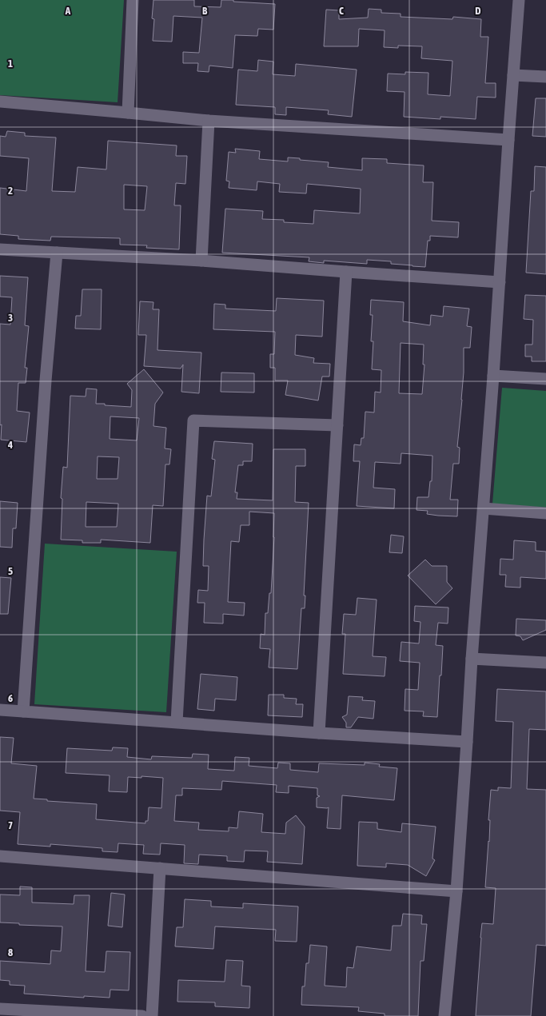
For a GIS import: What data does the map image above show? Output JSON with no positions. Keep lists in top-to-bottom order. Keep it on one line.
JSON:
{"grid":{"columns":["A","B","C","D"],"rows":["1","2","3","4","5","6","7","8"]}}
